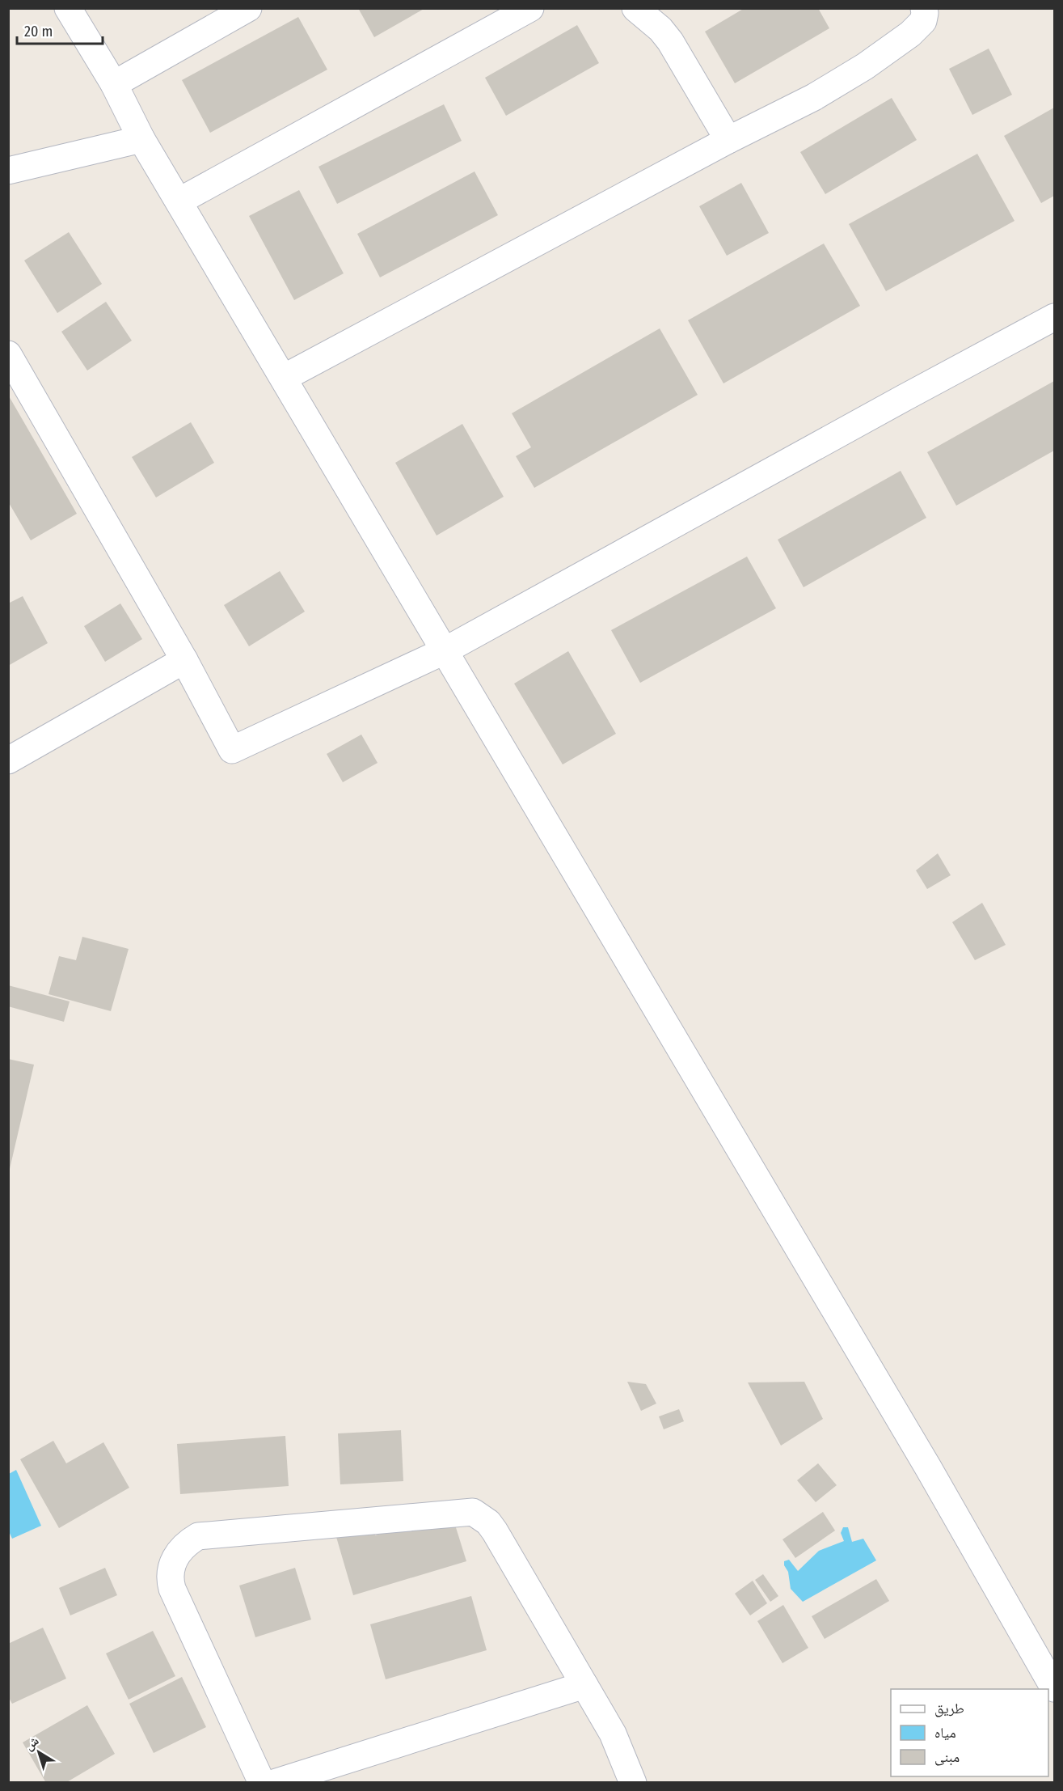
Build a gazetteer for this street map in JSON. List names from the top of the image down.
{
  "legend": ["طريق", "مياه", "مبنى"],
  "scale_bar": "20 m",
  "north": "top left"
}
